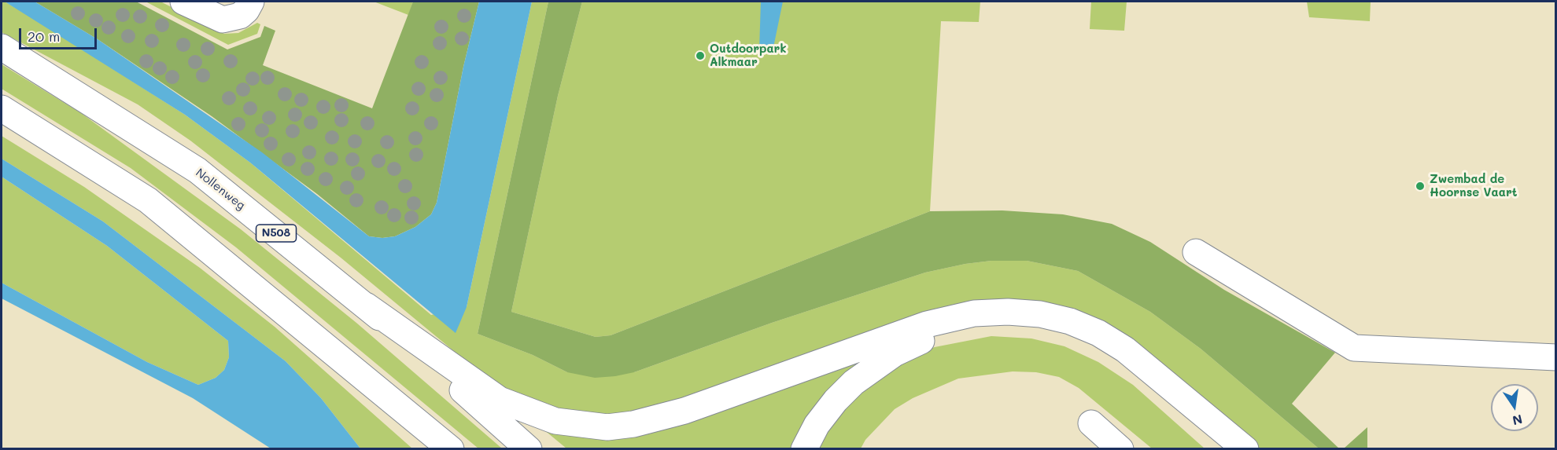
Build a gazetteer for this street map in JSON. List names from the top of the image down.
{
  "streets": {
    "main road": ["Nollenweg", "N508"]
  },
  "places": ["Outdoorpark Alkmaar", "Zwembad de Hoornse Vaart"],
  "scale_bar": "20 m",
  "north": "bottom"
}
